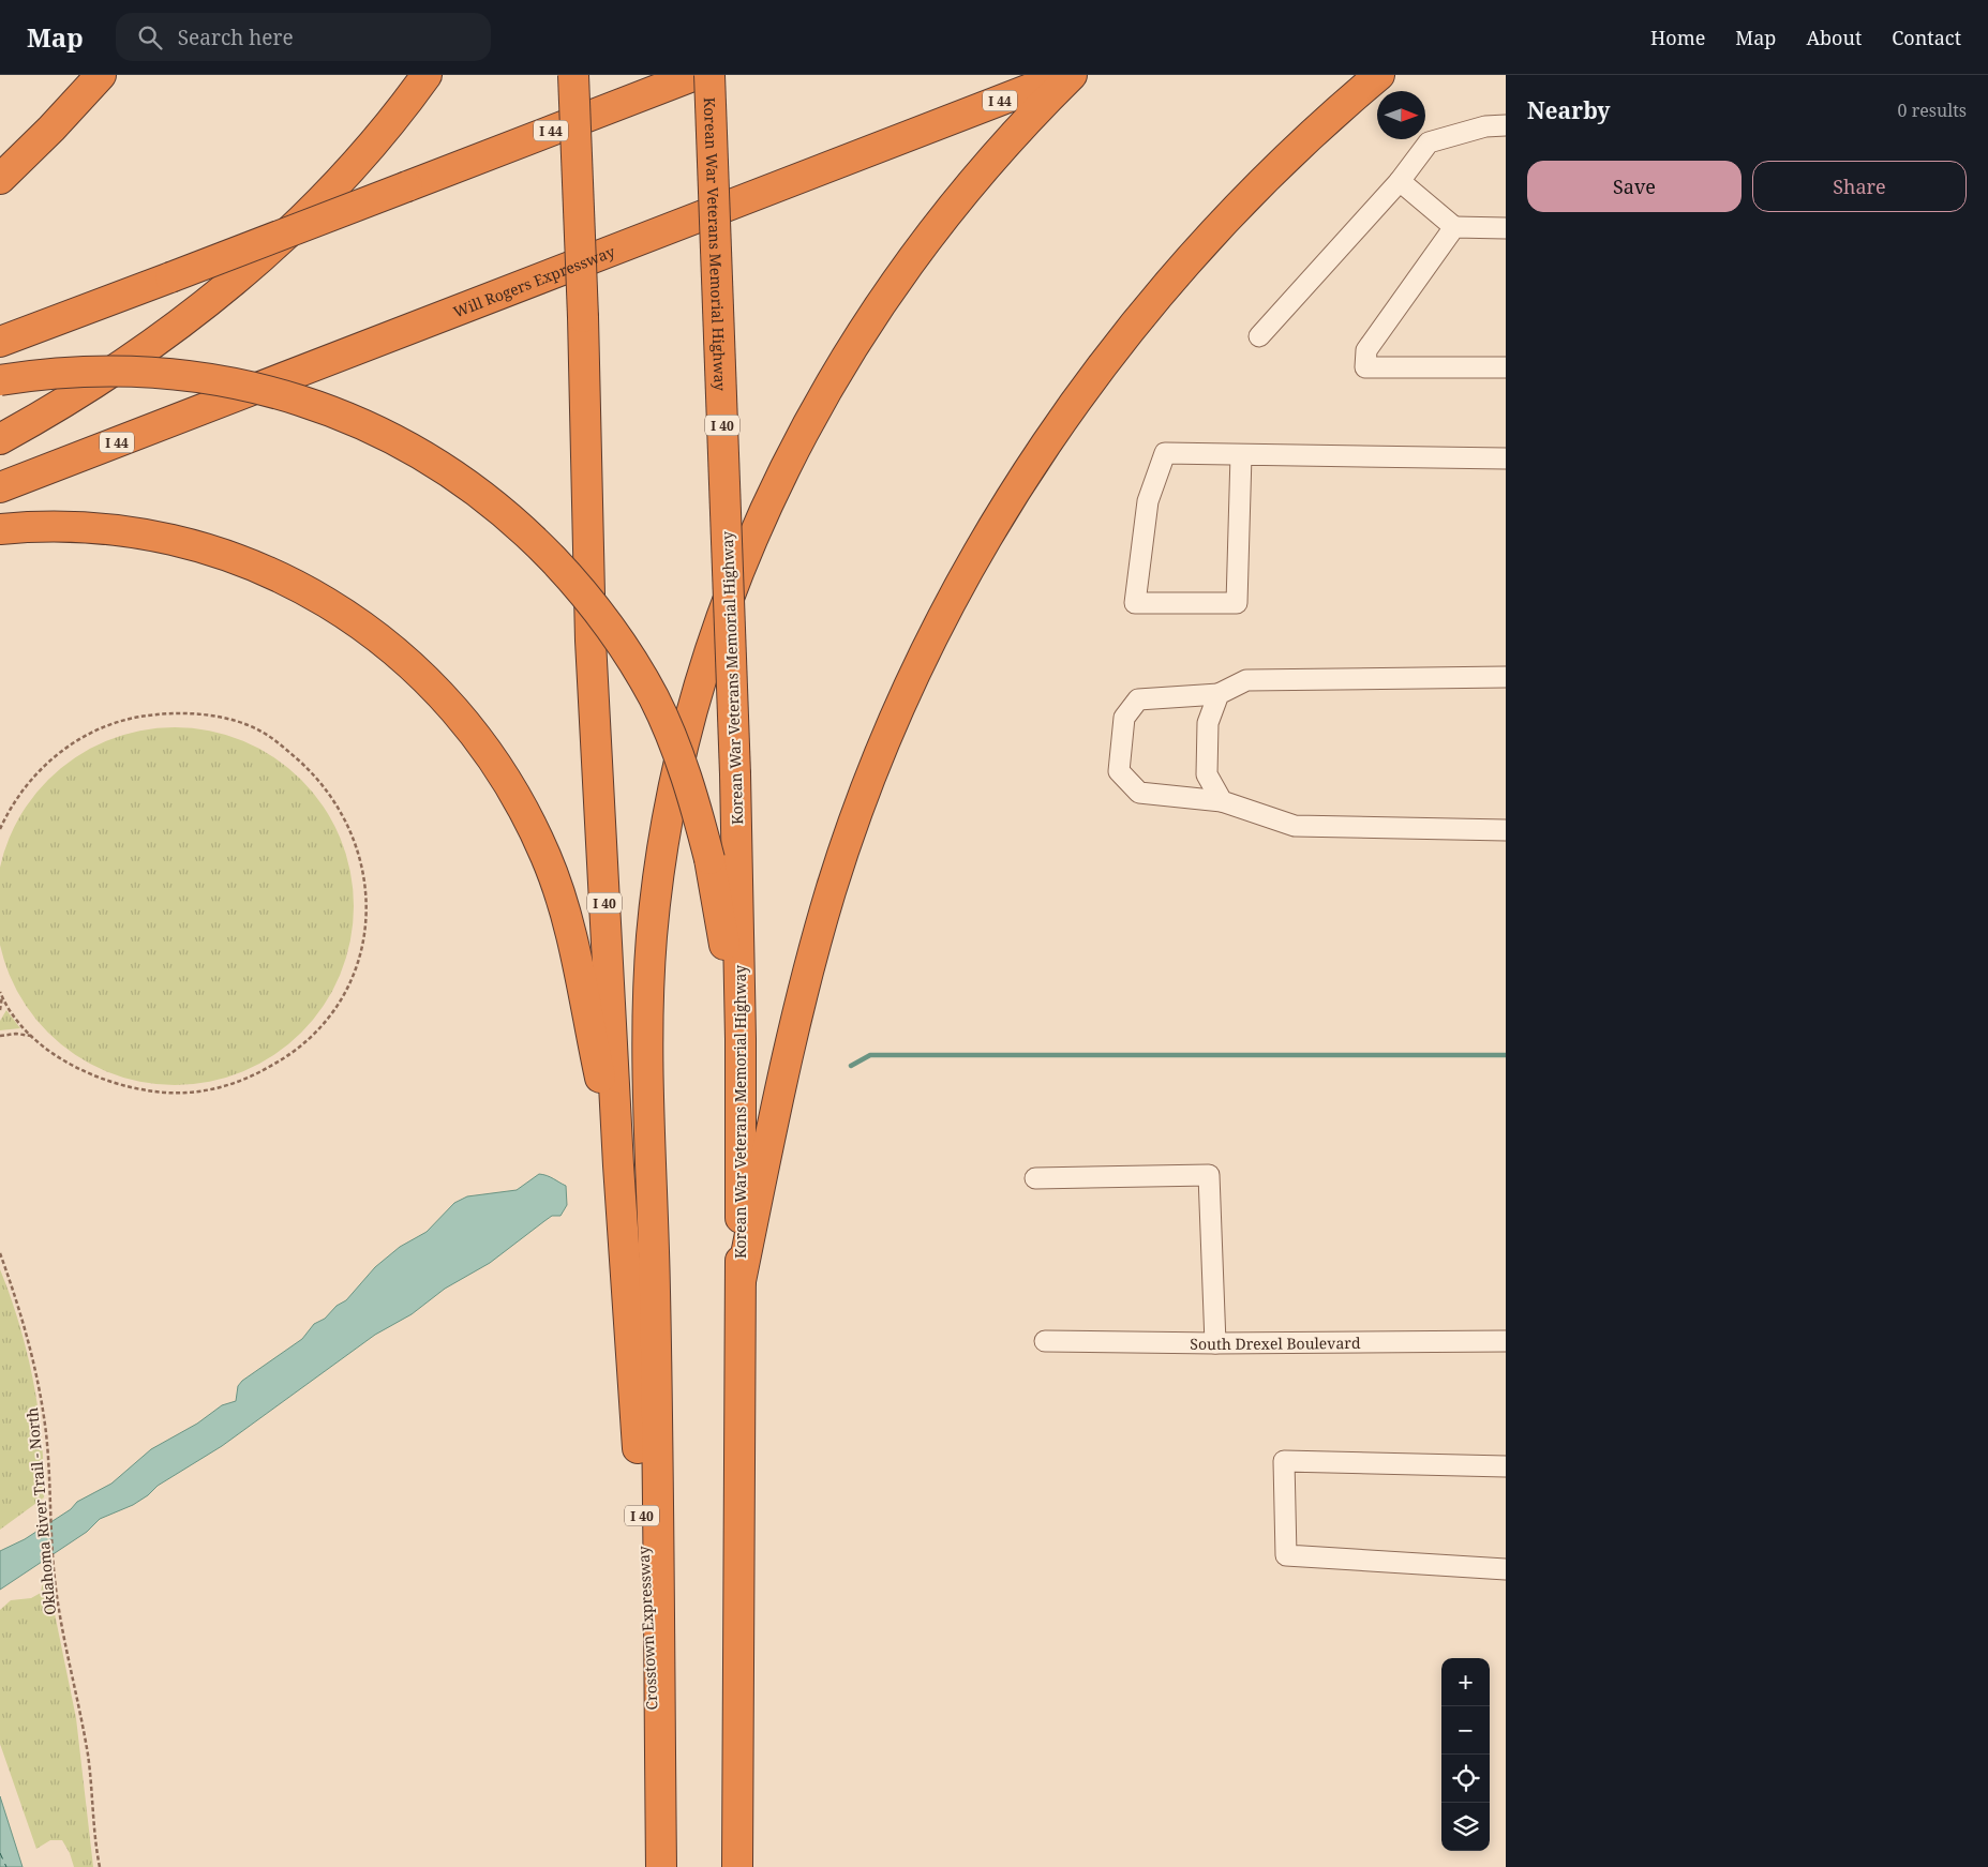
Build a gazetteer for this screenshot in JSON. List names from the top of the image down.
{
  "streets": {
    "highway": [
      "I 44",
      "Korean War Veterans Memorial Highway",
      "Will Rogers Expressway",
      "I 40",
      "Crosstown Expressway"
    ],
    "street": ["South Drexel Boulevard"],
    "path": ["Oklahoma River Trail - North"]
  },
  "crossings": [
    ["Korean War Veterans Memorial Highway", "I 40"],
    ["I 40", "Crosstown Expressway"]
  ],
  "north": "right",
  "page": {
    "header": "Map",
    "search": "Search here",
    "nav": [
      "Home",
      "Map",
      "About",
      "Contact"
    ],
    "heading": ["Nearby", "0 results"],
    "buttons": ["Save", "Share"],
    "map_buttons": ["+", "−"]
  }
}
